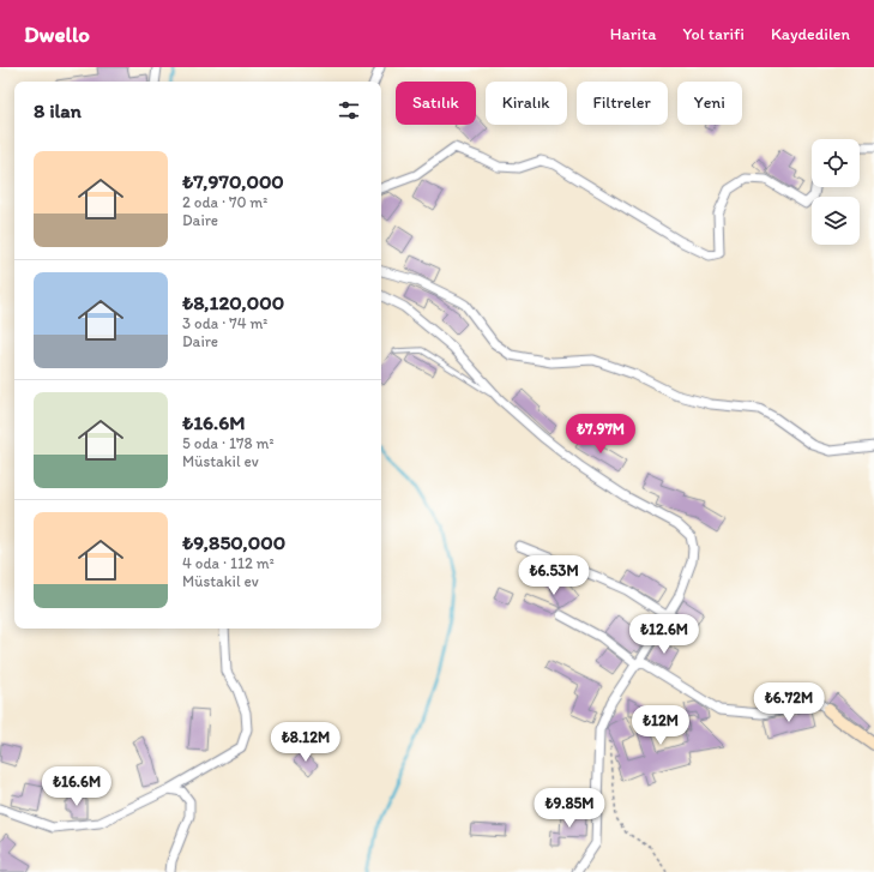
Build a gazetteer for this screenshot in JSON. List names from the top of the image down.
{
  "page": {
    "header": "Dwello",
    "nav": ["Harita", "Yol tarifi", "Kaydedilen"],
    "chip": [
      "Satılık",
      "Kiralık",
      "Filtreler",
      "Yeni"
    ],
    "heading": "8 ilan",
    "list": [
      {
        "name": "₺7,970,000",
        "note": "2 oda · 70 m² · Daire"
      },
      {
        "name": "₺8,120,000",
        "note": "3 oda · 74 m² · Daire"
      },
      {
        "name": "₺16.6M",
        "note": "5 oda · 178 m² · Müstakil ev"
      },
      {
        "name": "₺9,850,000",
        "note": "4 oda · 112 m² · Müstakil ev"
      }
    ],
    "price": [
      "₺7.97M",
      "₺6.53M",
      "₺12.6M",
      "₺6.72M",
      "₺12M",
      "₺8.12M",
      "₺16.6M",
      "₺9.85M"
    ]
  }
}
